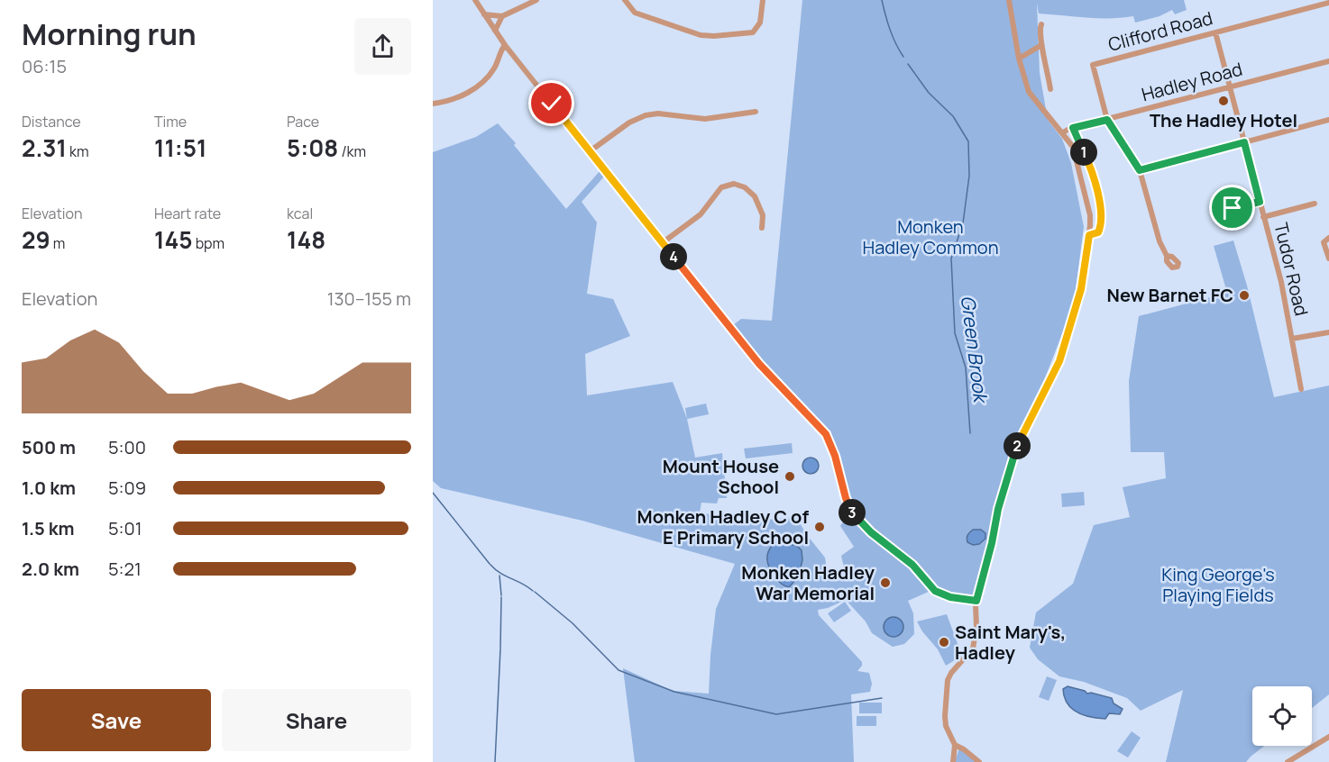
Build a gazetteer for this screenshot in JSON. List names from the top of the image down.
{
  "streets": {
    "street": ["Clifford Road", "Hadley Road", "Tudor Road"]
  },
  "crossings": [
    ["Clifford Road", "Hadley Road"],
    ["Clifford Road", "Tudor Road"],
    ["Hadley Road", "Tudor Road"]
  ],
  "water": ["Green Brook"],
  "parks": ["Monken Hadley Common", "King George's Playing Fields"],
  "places": [
    "The Hadley Hotel",
    "New Barnet FC",
    "Mount House School",
    "Monken Hadley C of E Primary School",
    "Monken Hadley War Memorial",
    "Saint Mary's, Hadley"
  ],
  "page": {
    "heading": ["Morning run", "06:15"],
    "stats": [
      ["Distance", "2.31 km"],
      ["Time", "11:51"],
      ["Pace", "5:08 /km"],
      ["Elevation", "29 m"],
      ["Heart rate", "145 bpm"],
      ["kcal", "148"]
    ],
    "pins": [
      "1",
      "4",
      "2",
      "3"
    ],
    "chart": ["Elevation", "130–155 m"],
    "list": [
      {
        "name": "500 m",
        "note": "5:00"
      },
      {
        "name": "1.0 km",
        "note": "5:09"
      },
      {
        "name": "1.5 km",
        "note": "5:01"
      },
      {
        "name": "2.0 km",
        "note": "5:21"
      }
    ],
    "buttons": ["Save", "Share"]
  }
}
